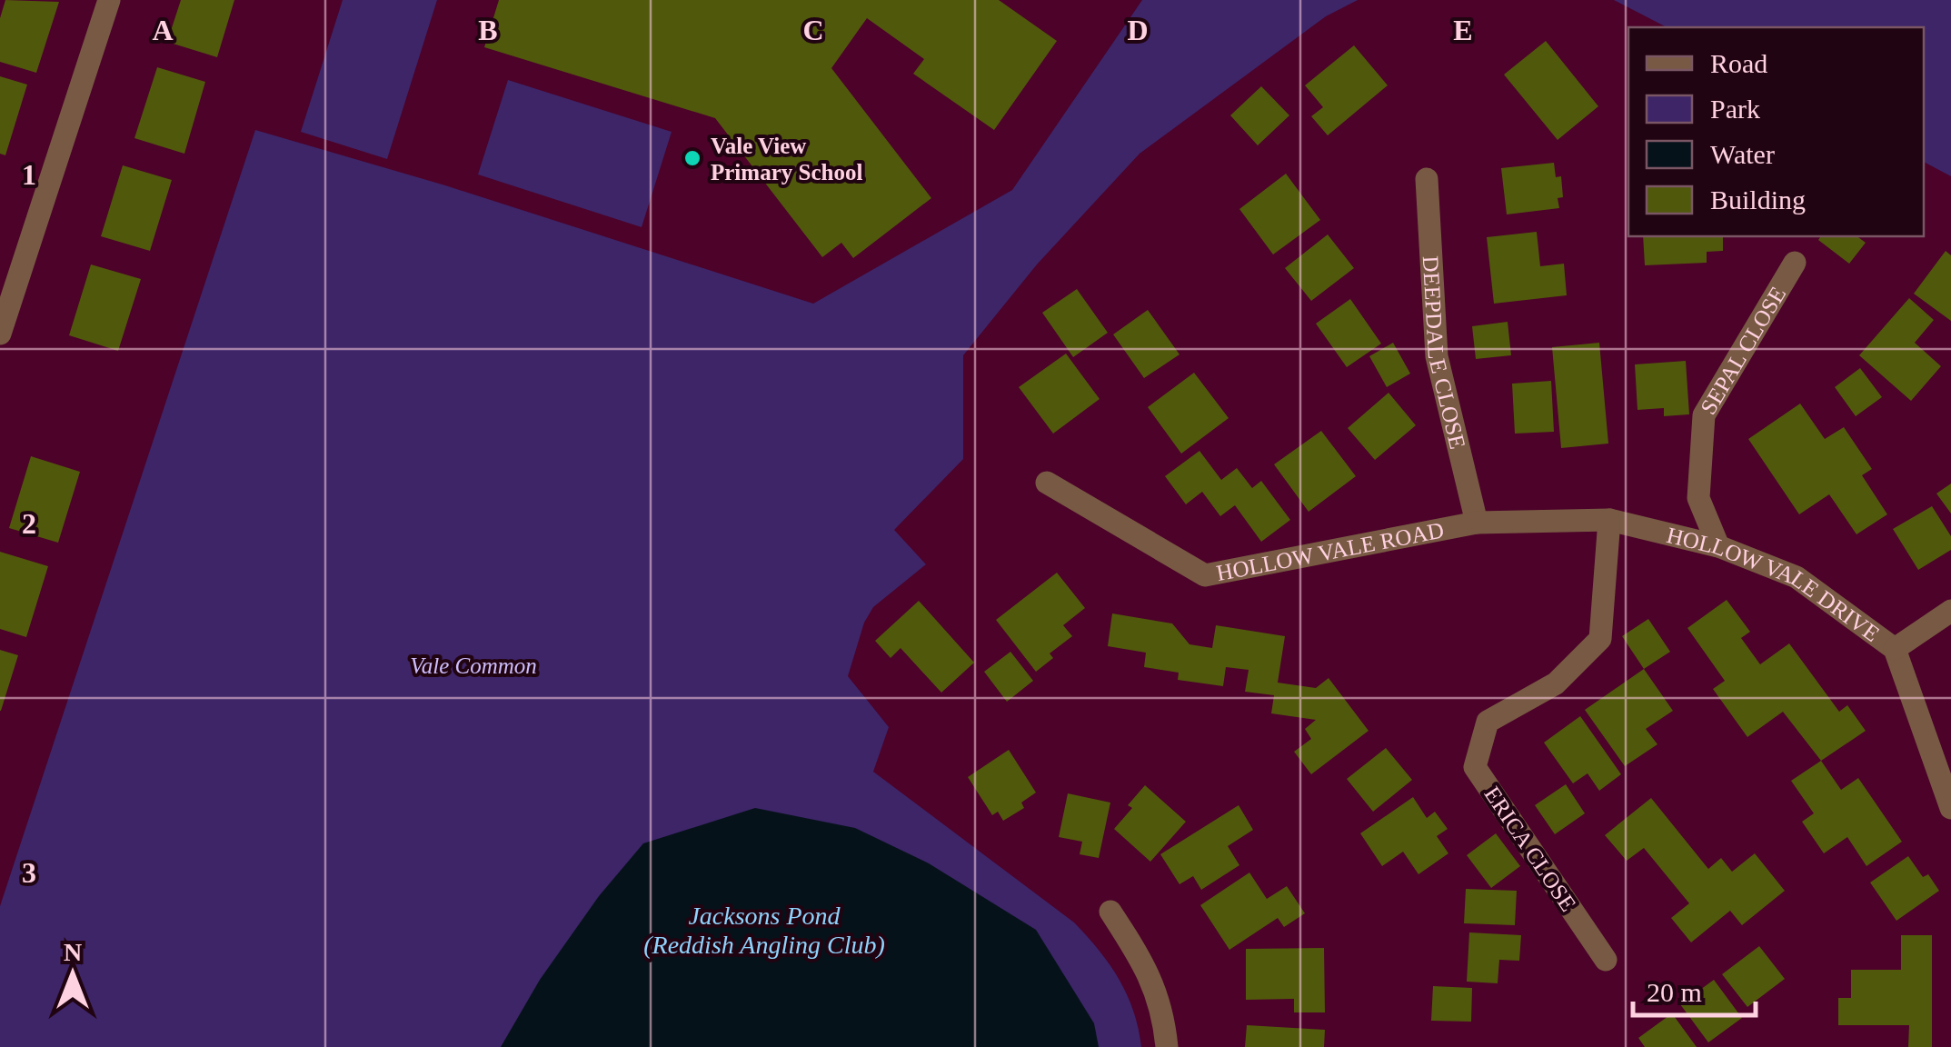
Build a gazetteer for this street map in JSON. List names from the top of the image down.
{
  "streets": {
    "street": [
      "SEPAL CLOSE",
      "DEEPDALE CLOSE",
      "HOLLOW VALE ROAD",
      "HOLLOW VALE DRIVE",
      "ERICA CLOSE"
    ]
  },
  "crossings": [
    ["SEPAL CLOSE", "HOLLOW VALE DRIVE"],
    ["DEEPDALE CLOSE", "HOLLOW VALE ROAD"],
    ["DEEPDALE CLOSE", "HOLLOW VALE DRIVE"],
    ["HOLLOW VALE ROAD", "HOLLOW VALE DRIVE"],
    ["HOLLOW VALE DRIVE", "ERICA CLOSE"]
  ],
  "water": ["Jacksons Pond (Reddish Angling Club)"],
  "parks": ["Vale Common"],
  "places": ["Vale View Primary School"],
  "legend": [
    "Road",
    "Park",
    "Water",
    "Building"
  ],
  "scale_bar": "20 m",
  "north": "top",
  "grid": {
    "columns": [
      "A",
      "B",
      "C",
      "D",
      "E"
    ],
    "rows": ["1", "2", "3"]
  }
}
